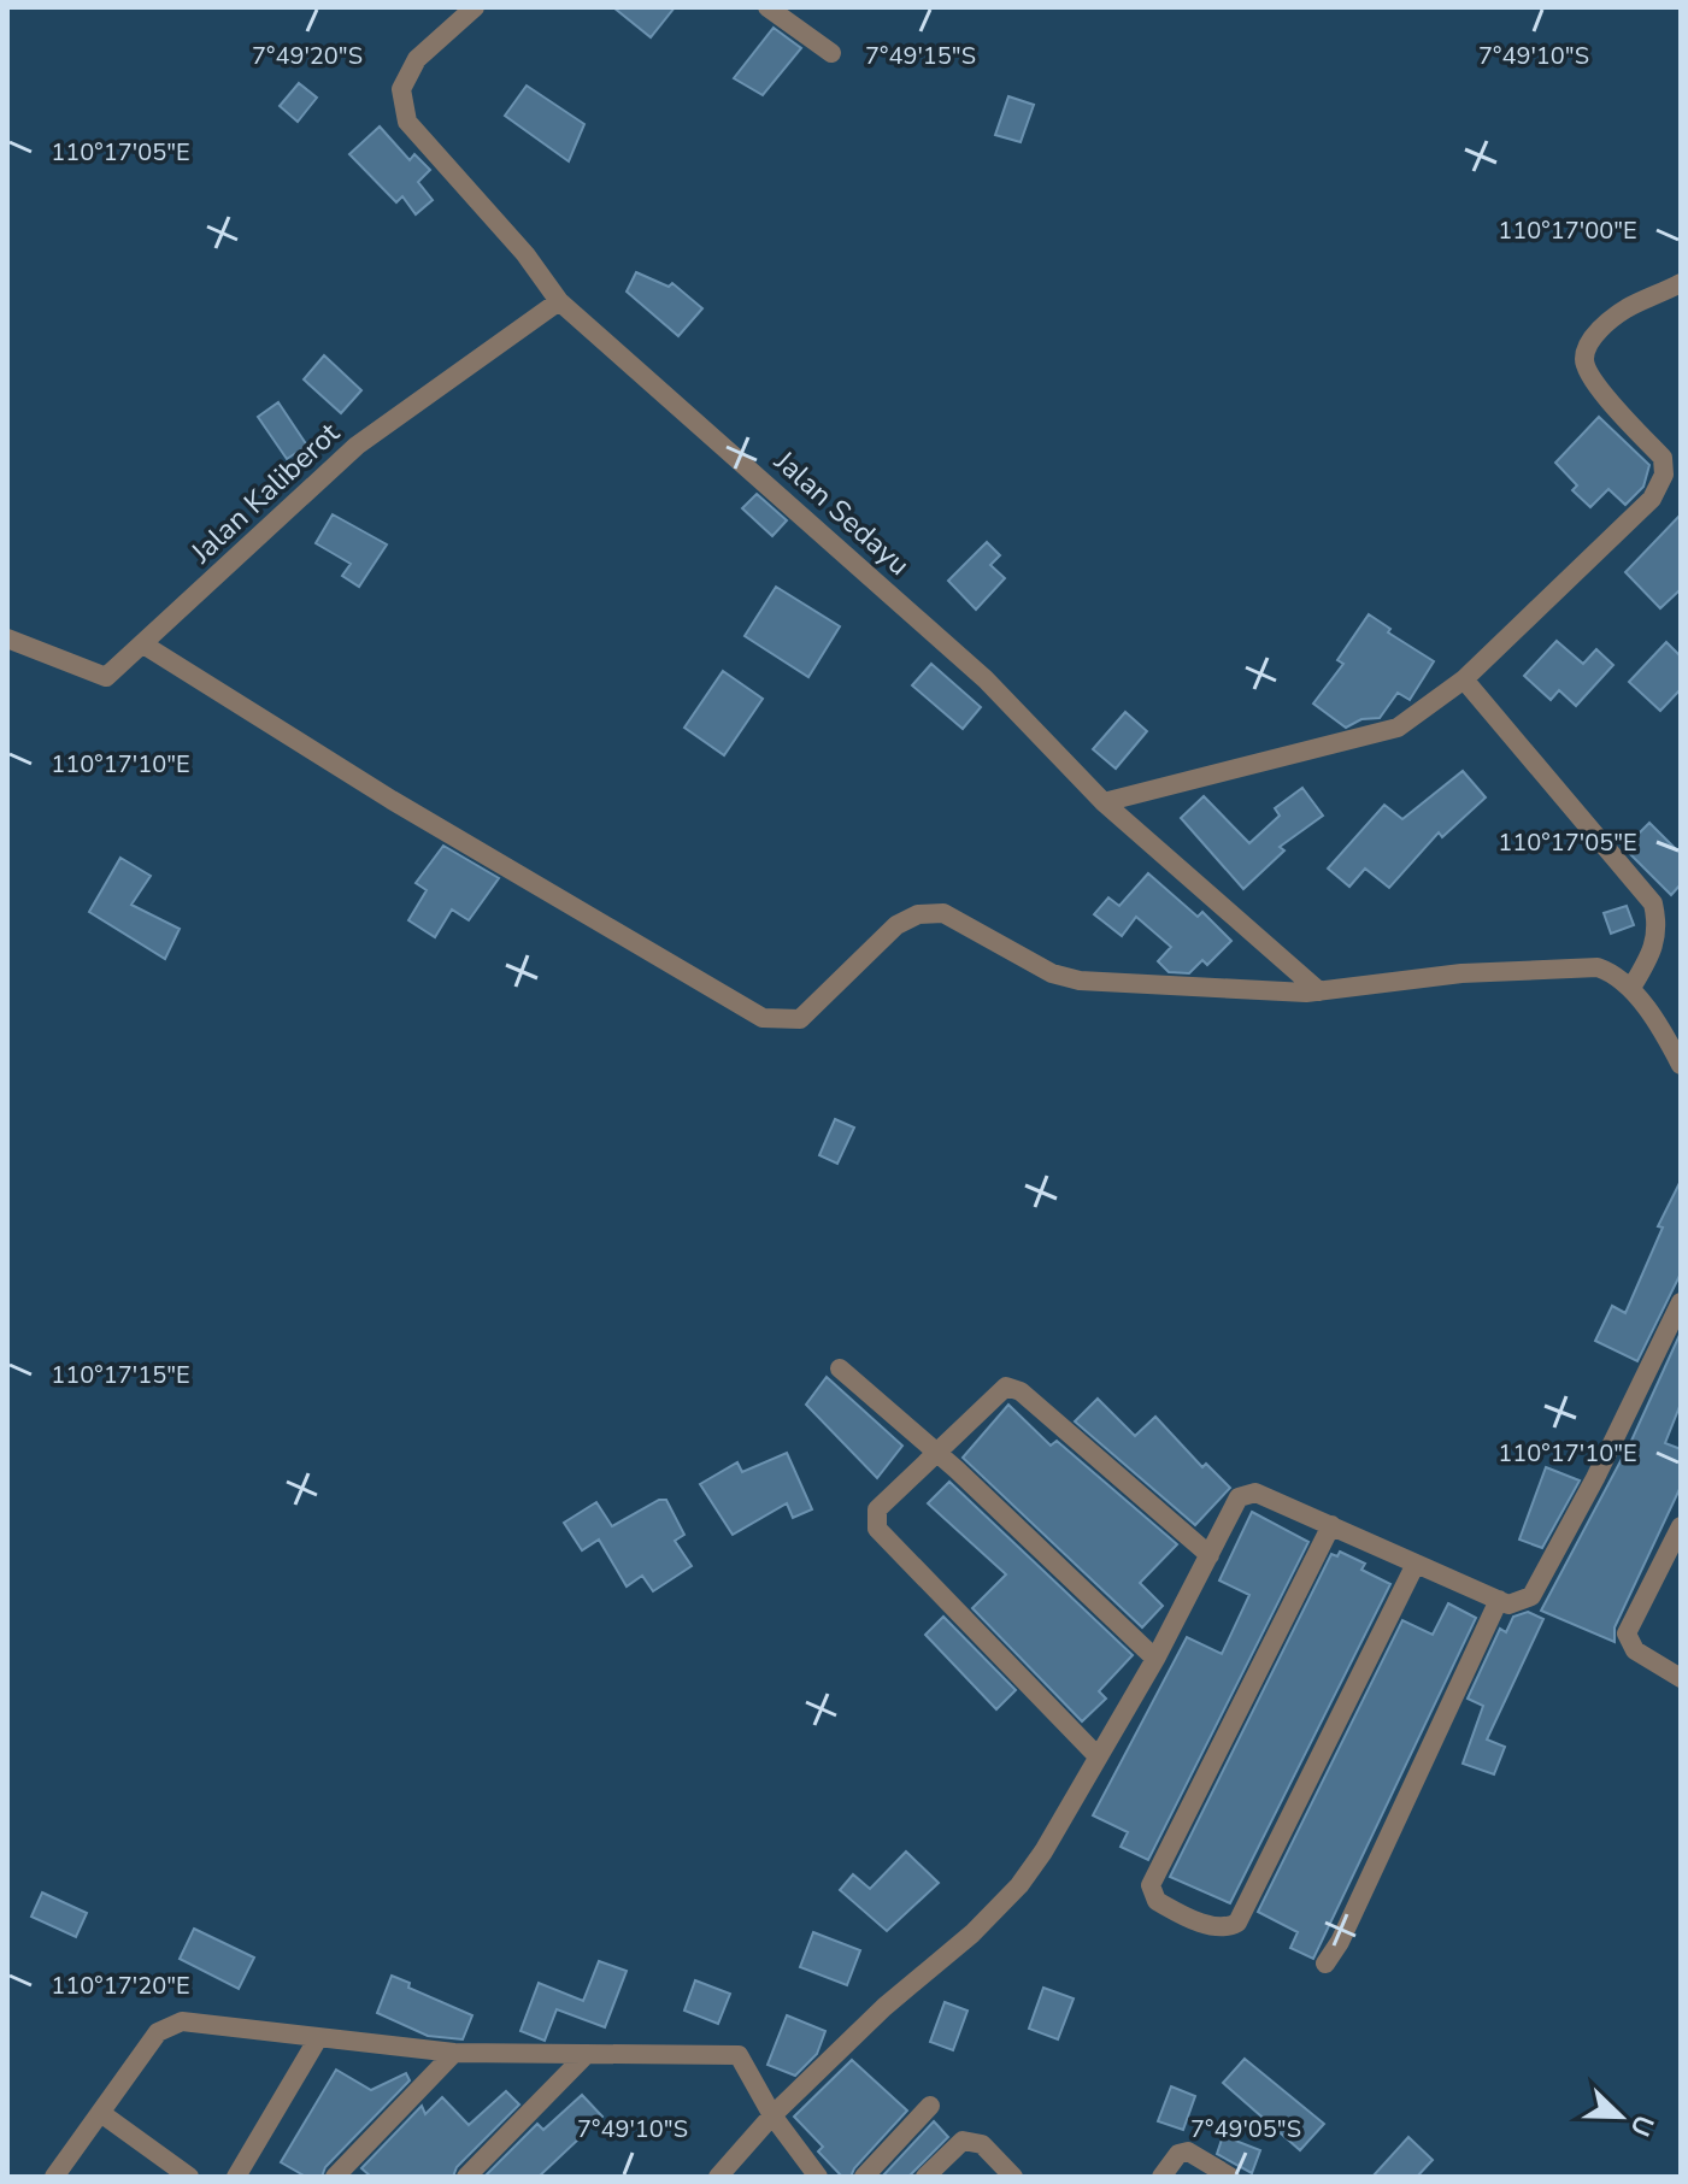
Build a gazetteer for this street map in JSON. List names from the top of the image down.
{
  "streets": {
    "street": ["Jalan Kaliberot", "Jalan Sedayu"]
  },
  "crossings": [
    ["Jalan Kaliberot", "Jalan Sedayu"]
  ],
  "north": "bottom right",
  "coordinates": [
    "7°49'20\"S",
    "7°49'15\"S",
    "7°49'10\"S",
    "110°17'05\"E",
    "110°17'00\"E",
    "110°17'10\"E",
    "110°17'15\"E",
    "110°17'20\"E",
    "7°49'05\"S"
  ]
}
